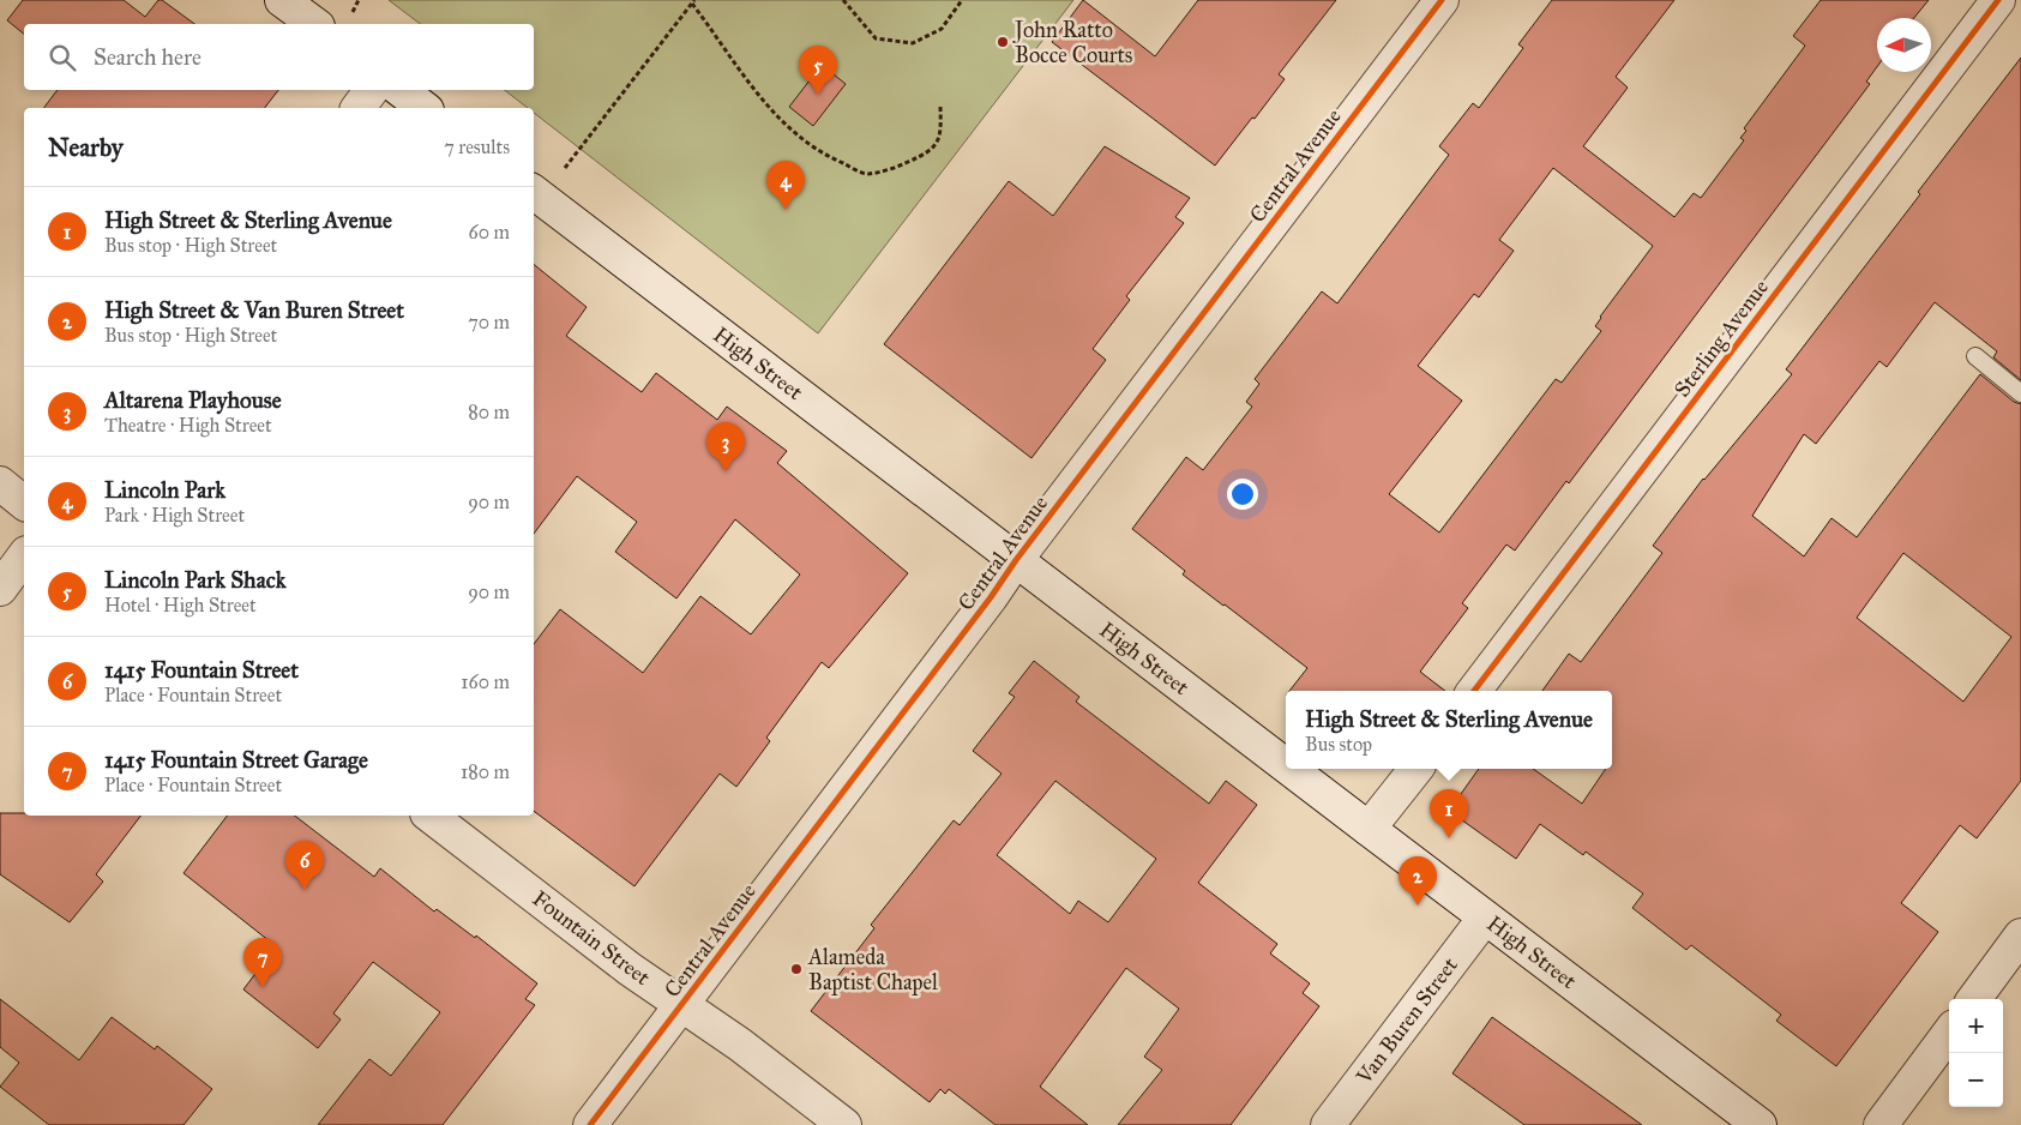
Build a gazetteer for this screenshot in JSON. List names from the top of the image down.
{
  "streets": {
    "street": [
      "Central Avenue",
      "Sterling Avenue",
      "High Street",
      "Fountain Street",
      "Van Buren Street"
    ]
  },
  "crossings": [
    ["Central Avenue", "High Street"],
    ["Central Avenue", "Fountain Street"],
    ["High Street", "Van Buren Street"]
  ],
  "places": ["John Ratto Bocce Courts", "Alameda Baptist Chapel"],
  "north": "left",
  "page": {
    "search": "Search here",
    "pins": [
      "5",
      "4",
      "3",
      "1",
      "6",
      "2",
      "7"
    ],
    "heading": ["Nearby", "7 results"],
    "list": [
      {
        "mark": "1",
        "name": "High Street & Sterling Avenue",
        "note": "Bus stop · High Street",
        "value": "60 m"
      },
      {
        "mark": "2",
        "name": "High Street & Van Buren Street",
        "note": "Bus stop · High Street",
        "value": "70 m"
      },
      {
        "mark": "3",
        "name": "Altarena Playhouse",
        "note": "Theatre · High Street",
        "value": "80 m"
      },
      {
        "mark": "4",
        "name": "Lincoln Park",
        "note": "Park · High Street",
        "value": "90 m"
      },
      {
        "mark": "5",
        "name": "Lincoln Park Shack",
        "note": "Hotel · High Street",
        "value": "90 m"
      },
      {
        "mark": "6",
        "name": "1415 Fountain Street",
        "note": "Place · Fountain Street",
        "value": "160 m"
      },
      {
        "mark": "7",
        "name": "1415 Fountain Street Garage",
        "note": "Place · Fountain Street",
        "value": "180 m"
      }
    ],
    "popup": ["High Street & Sterling Avenue", "Bus stop"],
    "map_buttons": ["+", "−"]
  }
}
